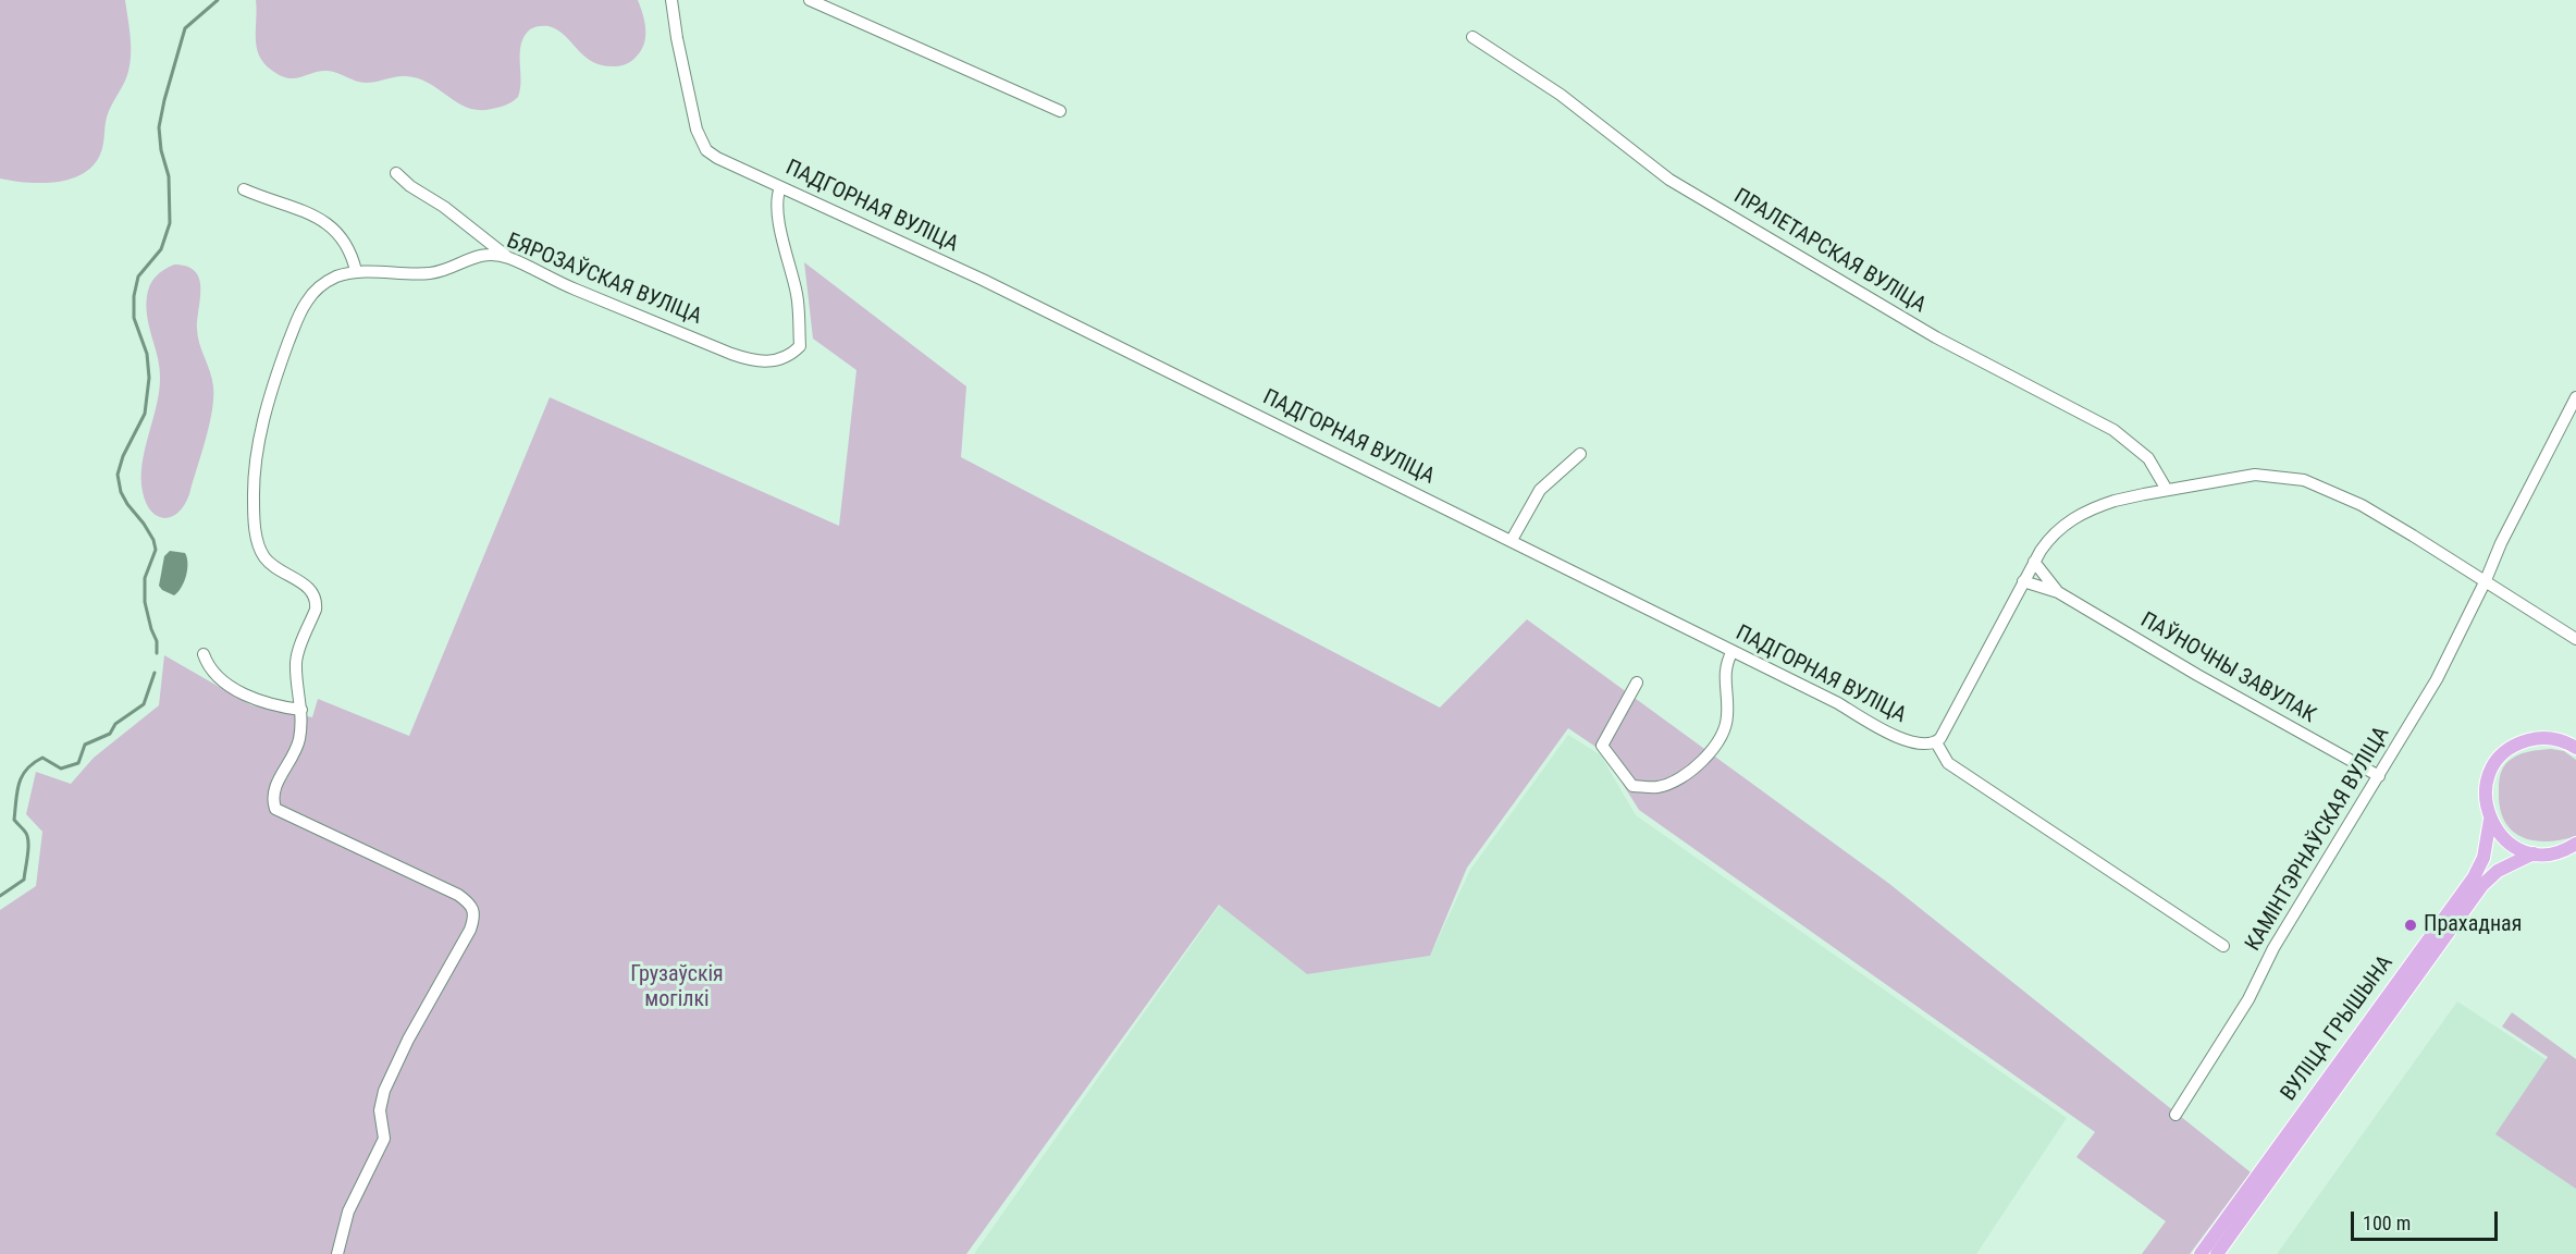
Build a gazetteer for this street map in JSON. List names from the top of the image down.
{
  "streets": {
    "main road": ["ВУЛІЦА ГРЫШЫНА"],
    "street": [
      "ПАДГОРНАЯ ВУЛІЦА",
      "ПРАЛЕТАРСКАЯ ВУЛІЦА",
      "БЯРОЗАЎСКАЯ ВУЛІЦА",
      "ПАЎНОЧНЫ ЗАВУЛАК",
      "КАМІНТЭРНАЎСКАЯ ВУЛІЦА"
    ]
  },
  "crossings": [
    ["ПАДГОРНАЯ ВУЛІЦА", "БЯРОЗАЎСКАЯ ВУЛІЦА"],
    ["ПАЎНОЧНЫ ЗАВУЛАК", "КАМІНТЭРНАЎСКАЯ ВУЛІЦА"]
  ],
  "parks": ["Грузаўскія могілкі"],
  "places": ["Прахадная"],
  "scale_bar": "100 m"
}
